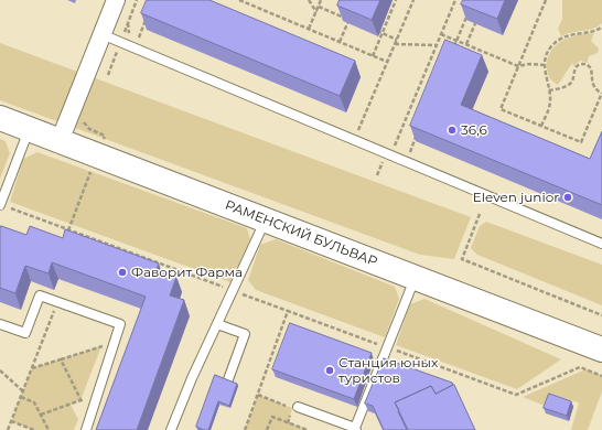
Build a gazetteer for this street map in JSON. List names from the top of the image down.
{
  "streets": {
    "street": ["РАМЕНСКИЙ БУЛЬВАР"]
  },
  "places": [
    "36,6",
    "Eleven junior",
    "Фаворит Фарма",
    "Станция юных туристов"
  ]
}
